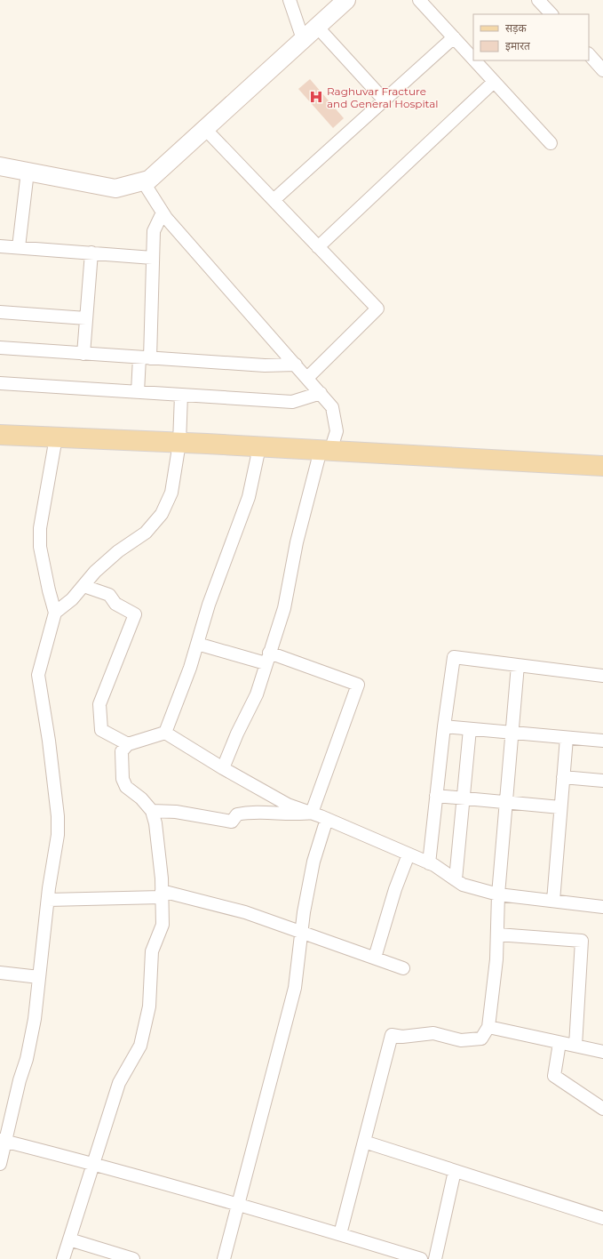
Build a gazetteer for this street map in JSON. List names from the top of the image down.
{
  "places": {
    "hospital": ["Raghuvar Fracture and General Hospital"]
  },
  "legend": ["सड़क", "इमारत"]
}
